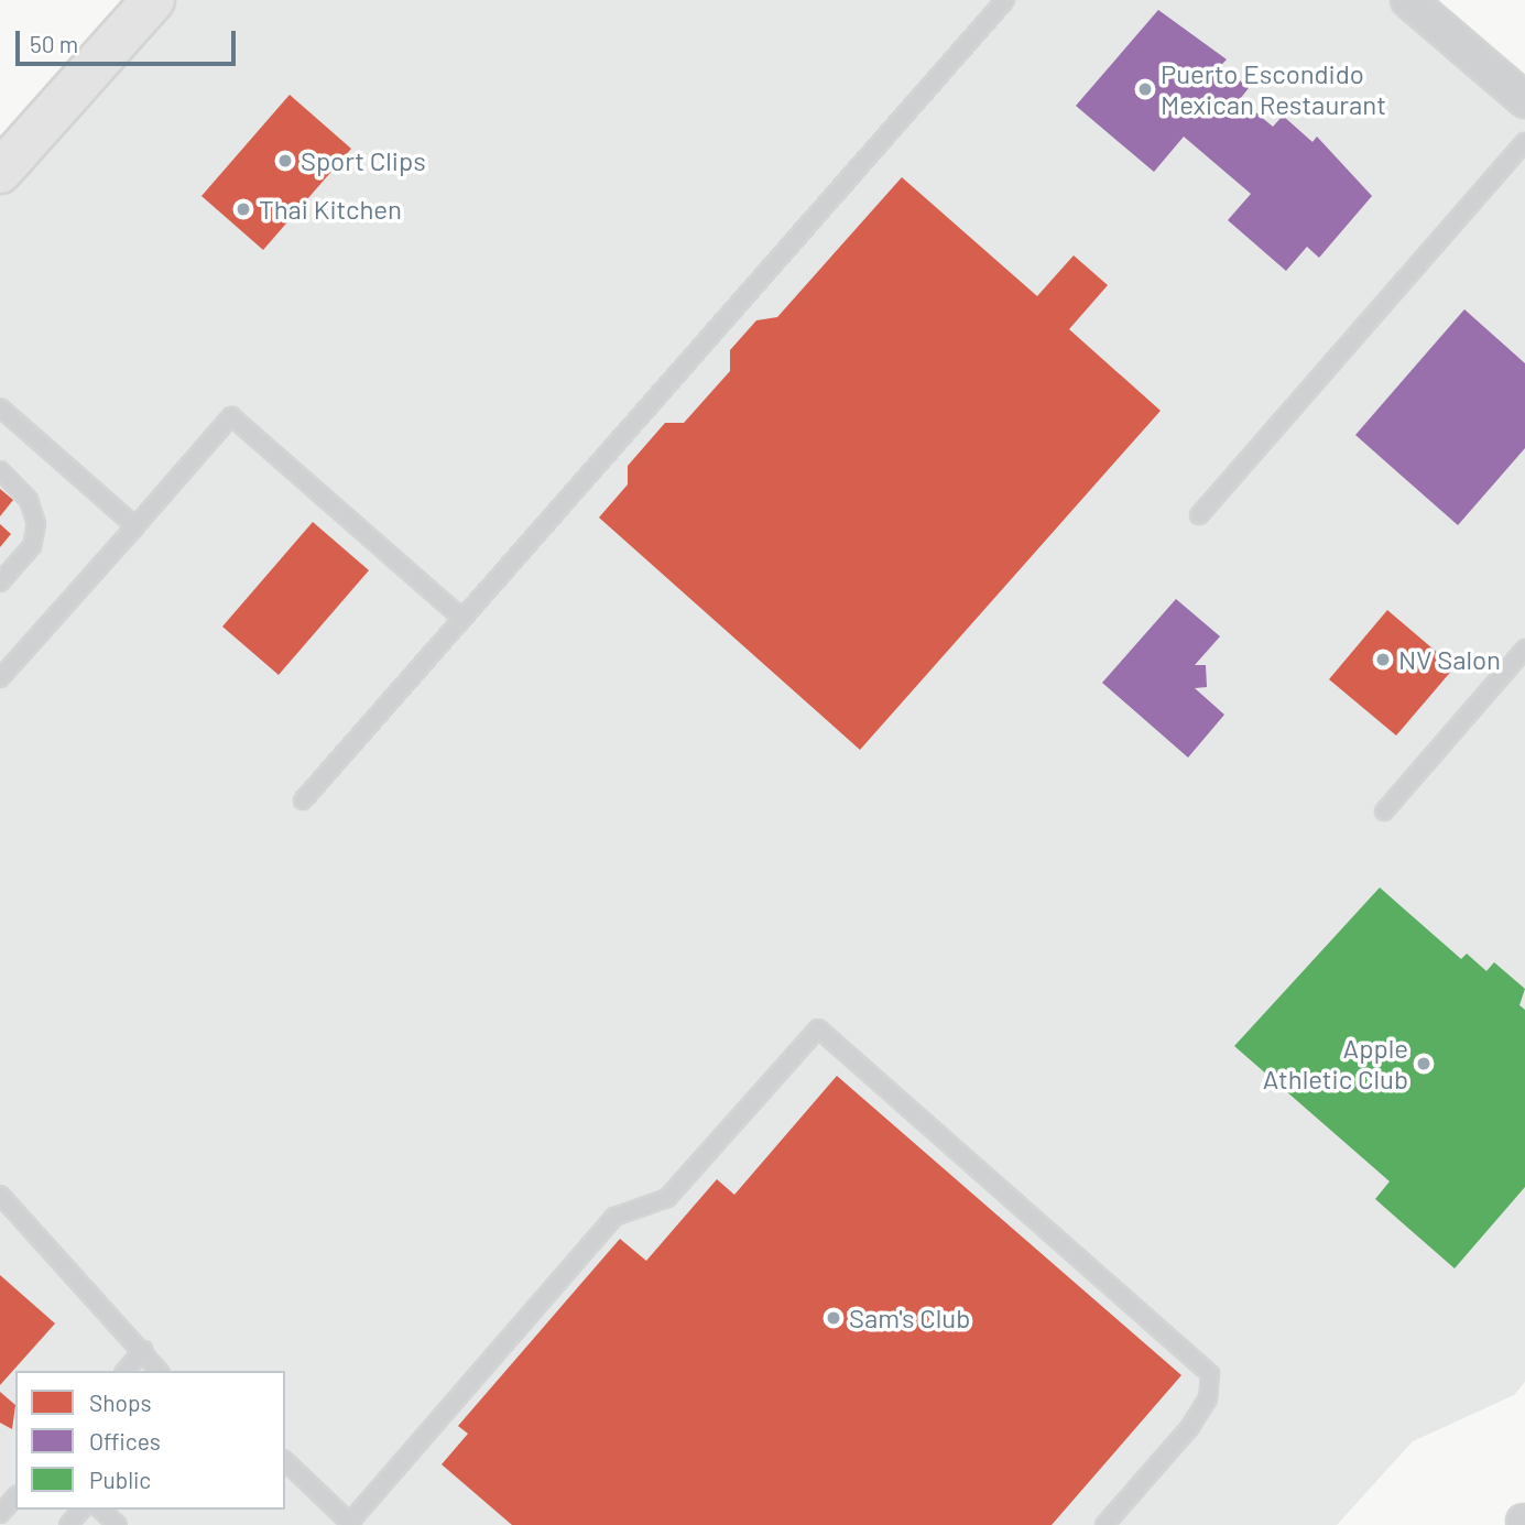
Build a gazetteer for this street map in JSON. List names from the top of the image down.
{
  "places": [
    "Puerto Escondido Mexican Restaurant",
    "Sport Clips",
    "Thai Kitchen",
    "NV Salon",
    "Apple Athletic Club",
    "Sam's Club"
  ],
  "legend": ["Shops", "Offices", "Public"],
  "scale_bar": "50 m"
}
